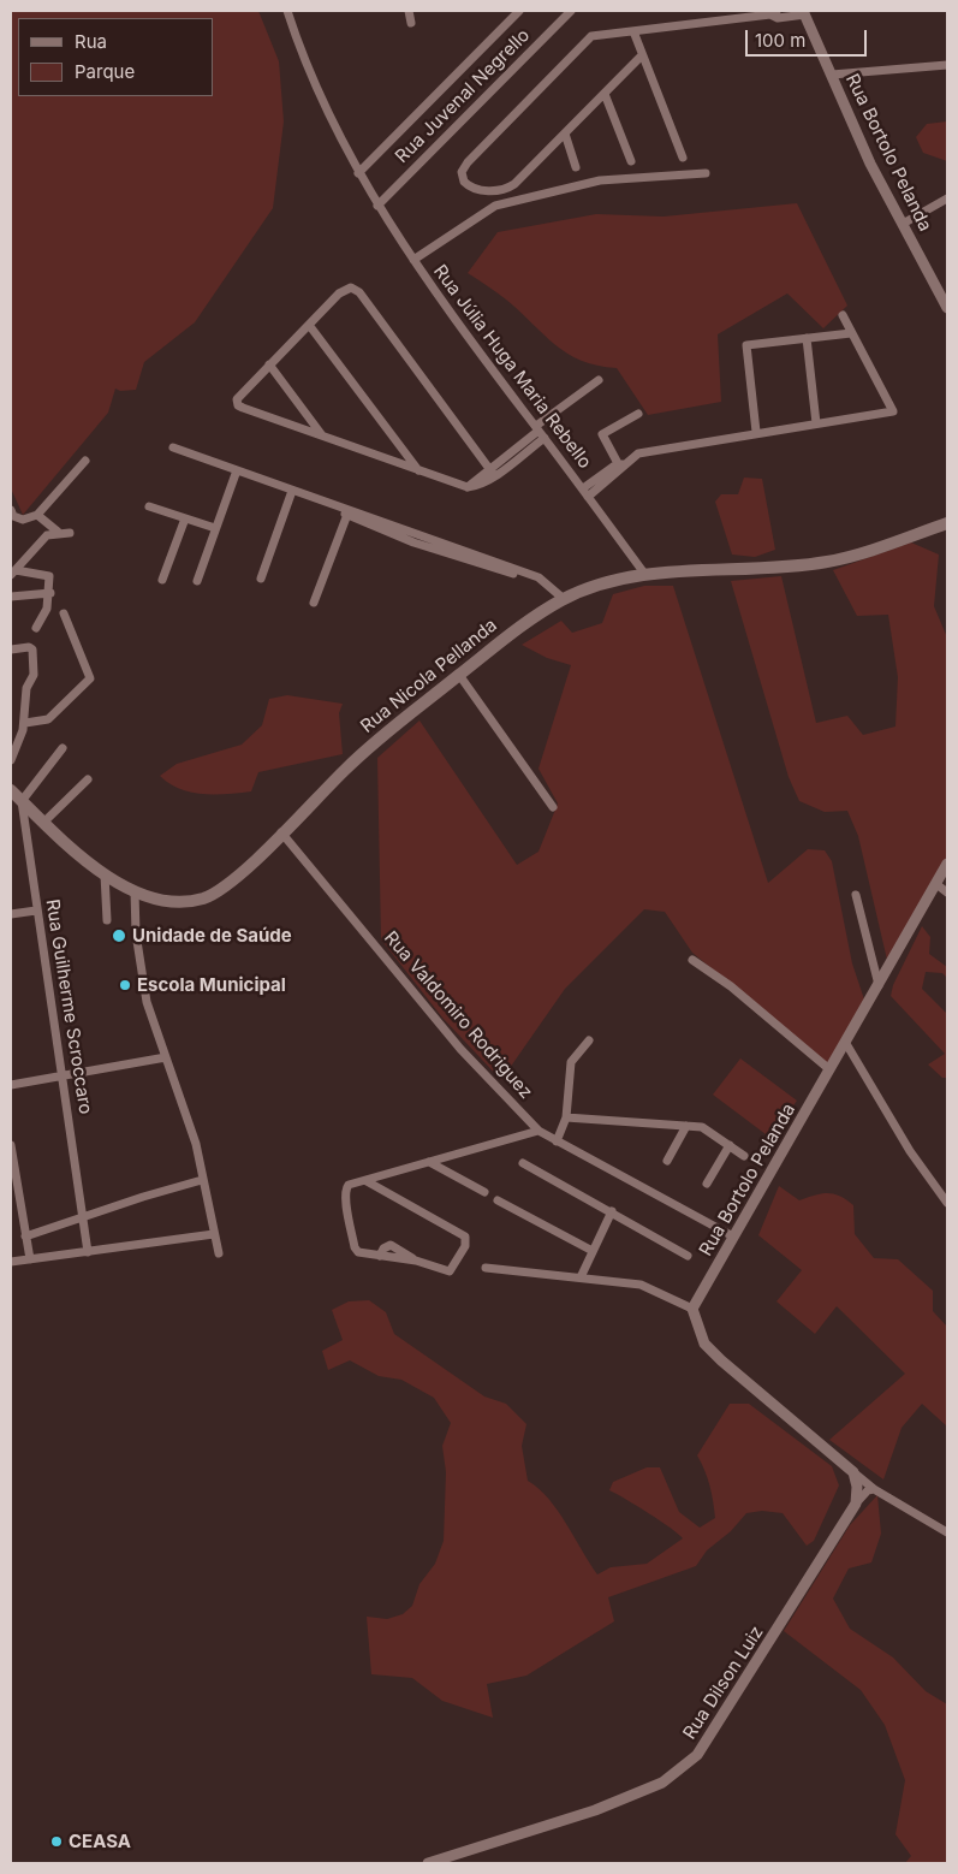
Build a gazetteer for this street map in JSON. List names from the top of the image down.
{
  "streets": {
    "main road": ["Rua Nicola Pellanda"],
    "street": [
      "Rua Juvenal Negrello",
      "Rua Bortolo Pelanda",
      "Rua Júlia Huga Maria Rebello",
      "Rua Guilherme Scroccaro",
      "Rua Valdomiro Rodriguez",
      "Rua Dilson Luiz"
    ]
  },
  "crossings": [
    ["Rua Juvenal Negrello", "Rua Júlia Huga Maria Rebello"],
    ["Rua Bortolo Pelanda", "Rua Valdomiro Rodriguez"],
    ["Rua Júlia Huga Maria Rebello", "Rua Nicola Pellanda"],
    ["Rua Nicola Pellanda", "Rua Guilherme Scroccaro"],
    ["Rua Nicola Pellanda", "Rua Valdomiro Rodriguez"]
  ],
  "places": ["Unidade de Saúde", "Escola Municipal", "CEASA"],
  "legend": ["Rua", "Parque"],
  "scale_bar": "100 m"
}
